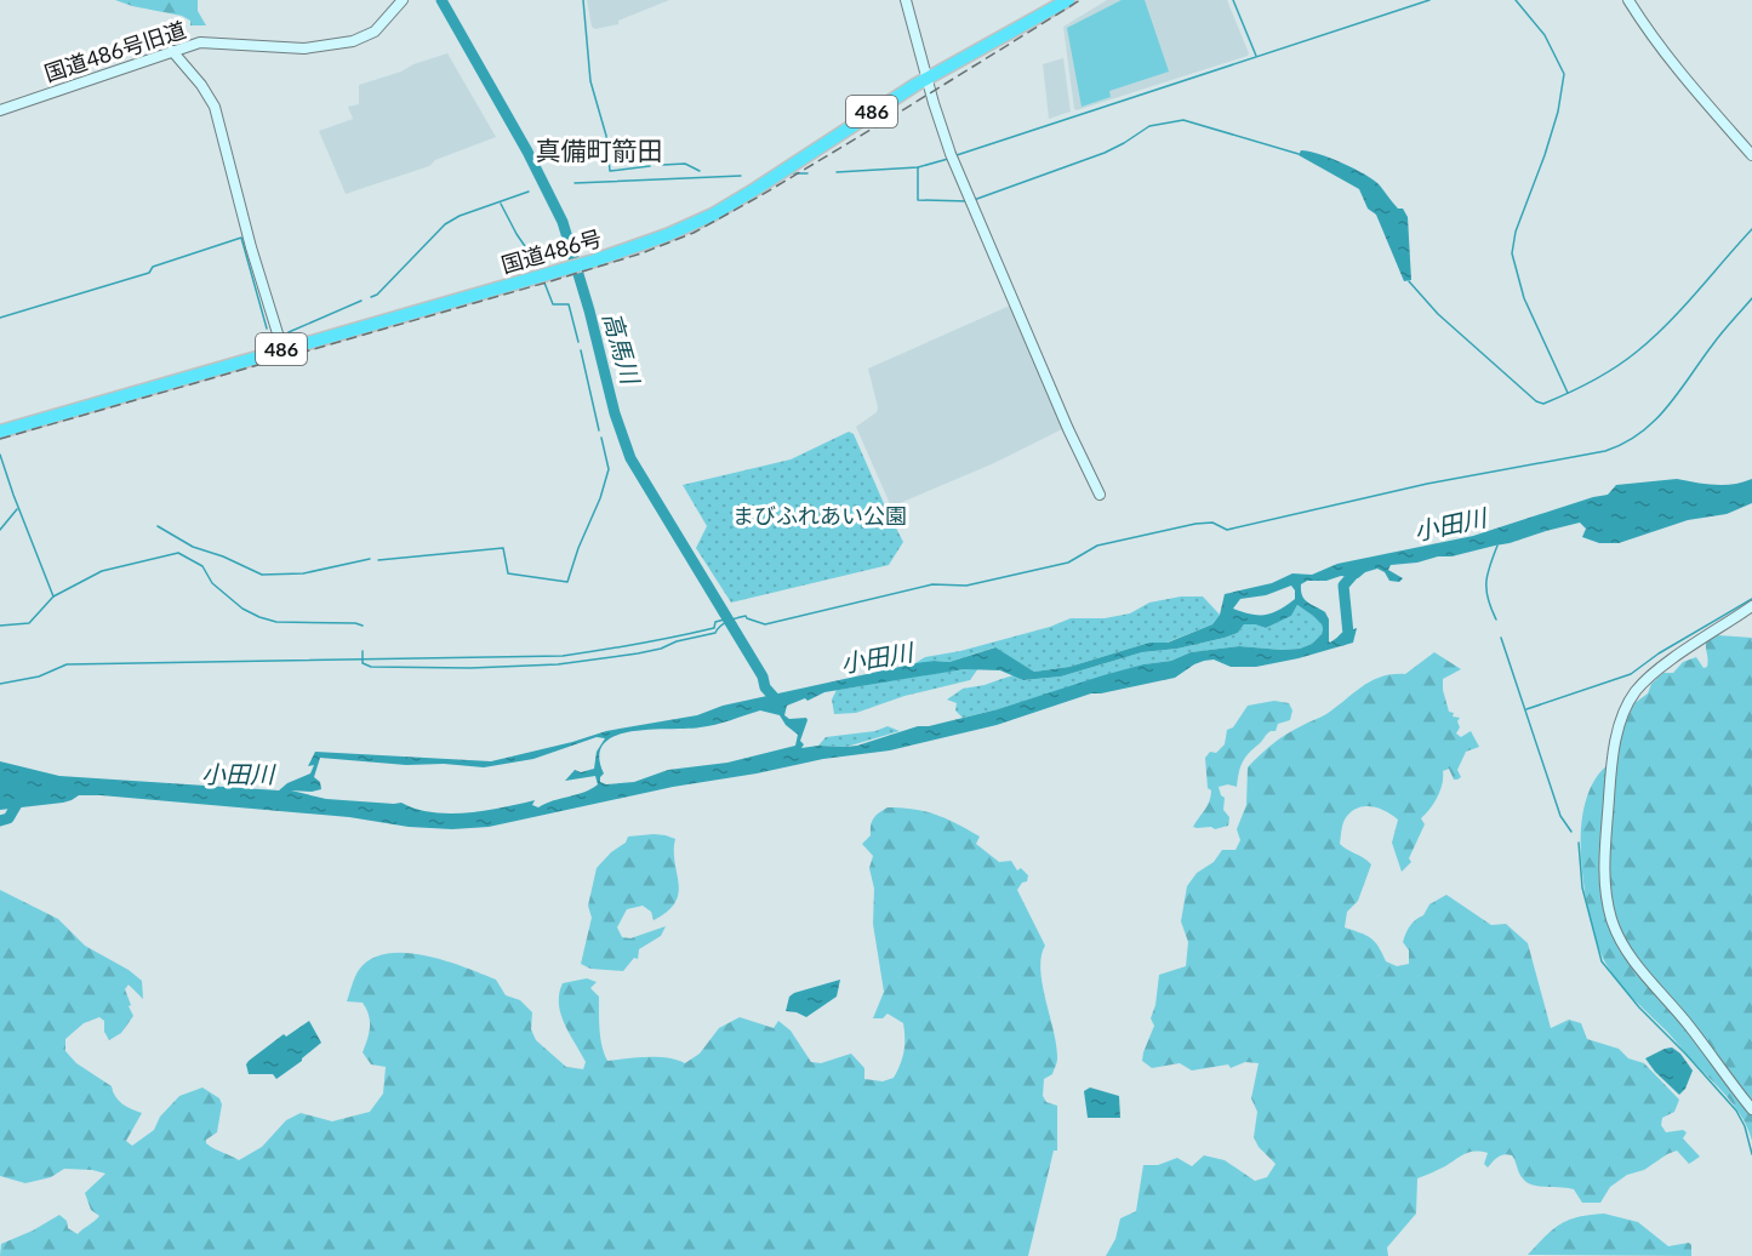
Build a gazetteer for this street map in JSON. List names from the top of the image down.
{
  "streets": {
    "highway": ["486", "国道486号"],
    "street": ["国道486号旧道"]
  },
  "districts": ["真備町箭田"],
  "water": ["高馬川", "小田川"],
  "parks": ["まびふれあい公園"]
}
